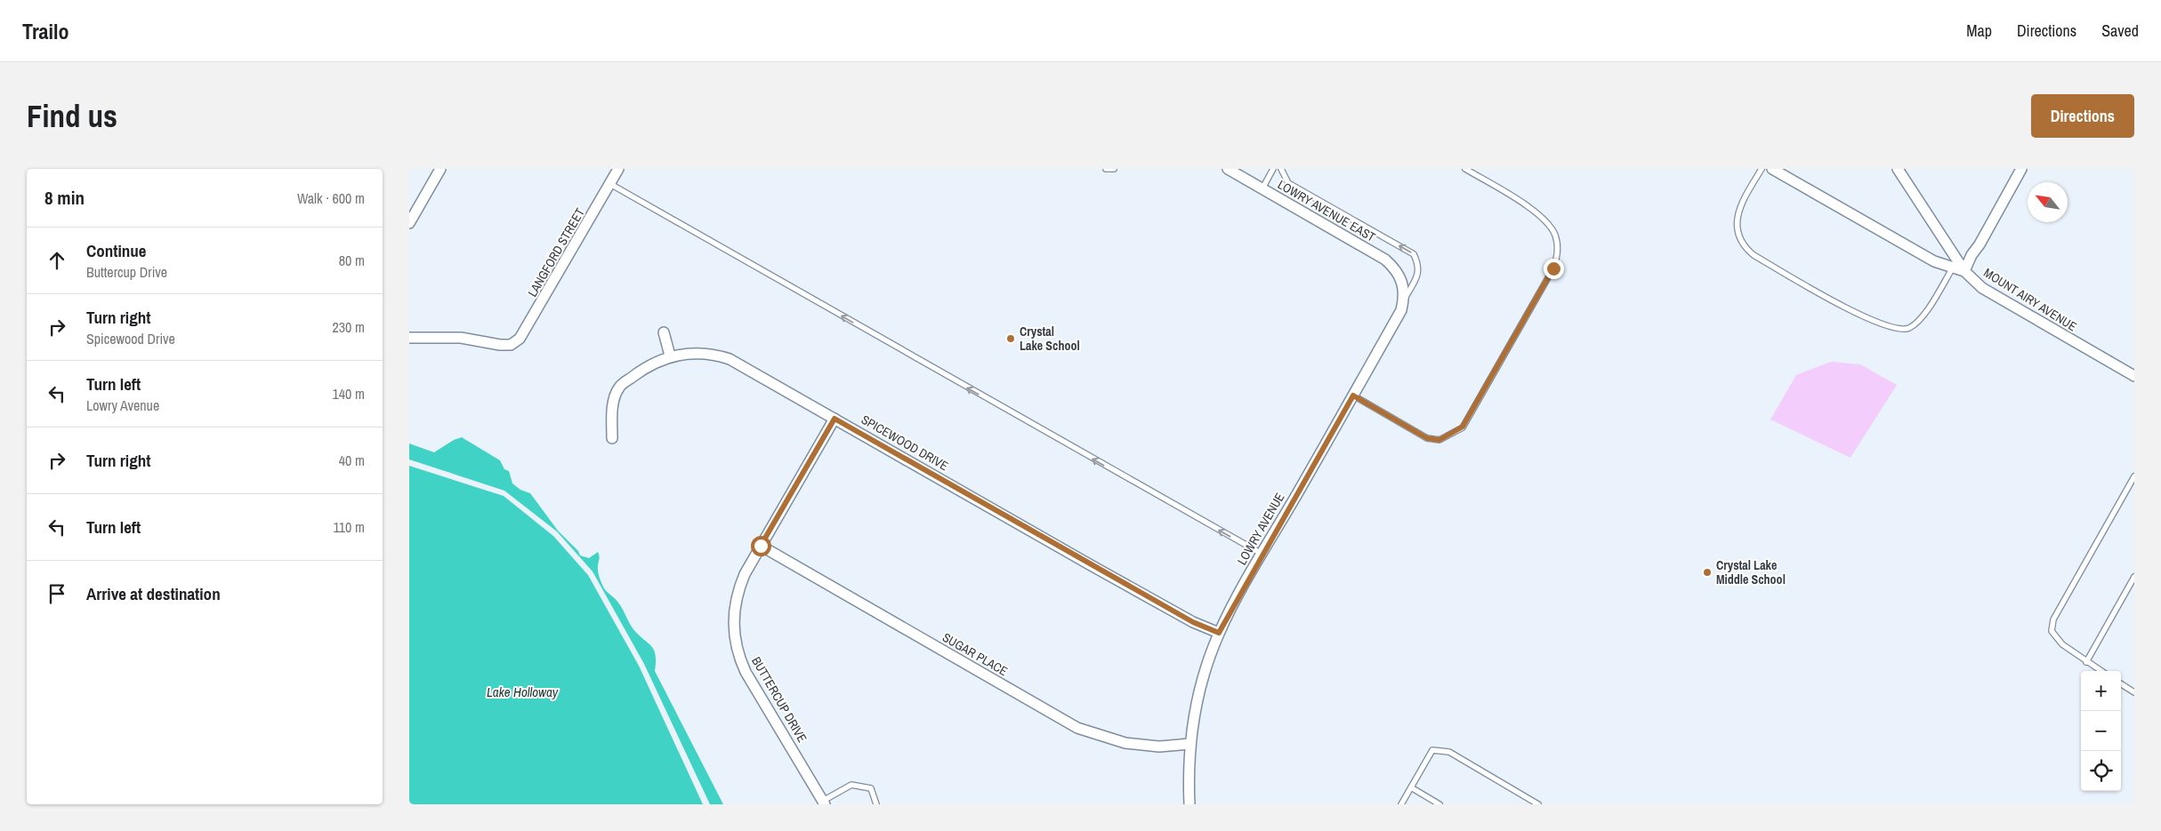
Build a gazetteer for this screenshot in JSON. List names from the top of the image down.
{
  "streets": {
    "street": [
      "LOWRY AVENUE EAST",
      "LANGFORD STREET",
      "MOUNT AIRY AVENUE",
      "SPICEWOOD DRIVE",
      "LOWRY AVENUE",
      "SUGAR PLACE",
      "BUTTERCUP DRIVE"
    ]
  },
  "crossings": [
    ["LOWRY AVENUE EAST", "LOWRY AVENUE"],
    ["SPICEWOOD DRIVE", "LOWRY AVENUE"],
    ["SPICEWOOD DRIVE", "BUTTERCUP DRIVE"],
    ["LOWRY AVENUE", "SUGAR PLACE"],
    ["SUGAR PLACE", "BUTTERCUP DRIVE"]
  ],
  "water": ["Lake Holloway"],
  "places": ["Crystal Lake School", "Crystal Lake Middle School"],
  "north": "top left",
  "page": {
    "header": "Trailo",
    "nav": ["Map", "Directions", "Saved"],
    "buttons": "Directions",
    "title": "Find us",
    "heading": ["8 min", "Walk · 600 m"],
    "list": [
      ["Continue", "Buttercup Drive", "80 m"],
      ["Turn right", "Spicewood Drive", "230 m"],
      ["Turn left", "Lowry Avenue", "140 m"],
      ["Turn right", "40 m"],
      ["Turn left", "110 m"],
      "Arrive at destination"
    ],
    "map_buttons": ["+", "−"]
  }
}
